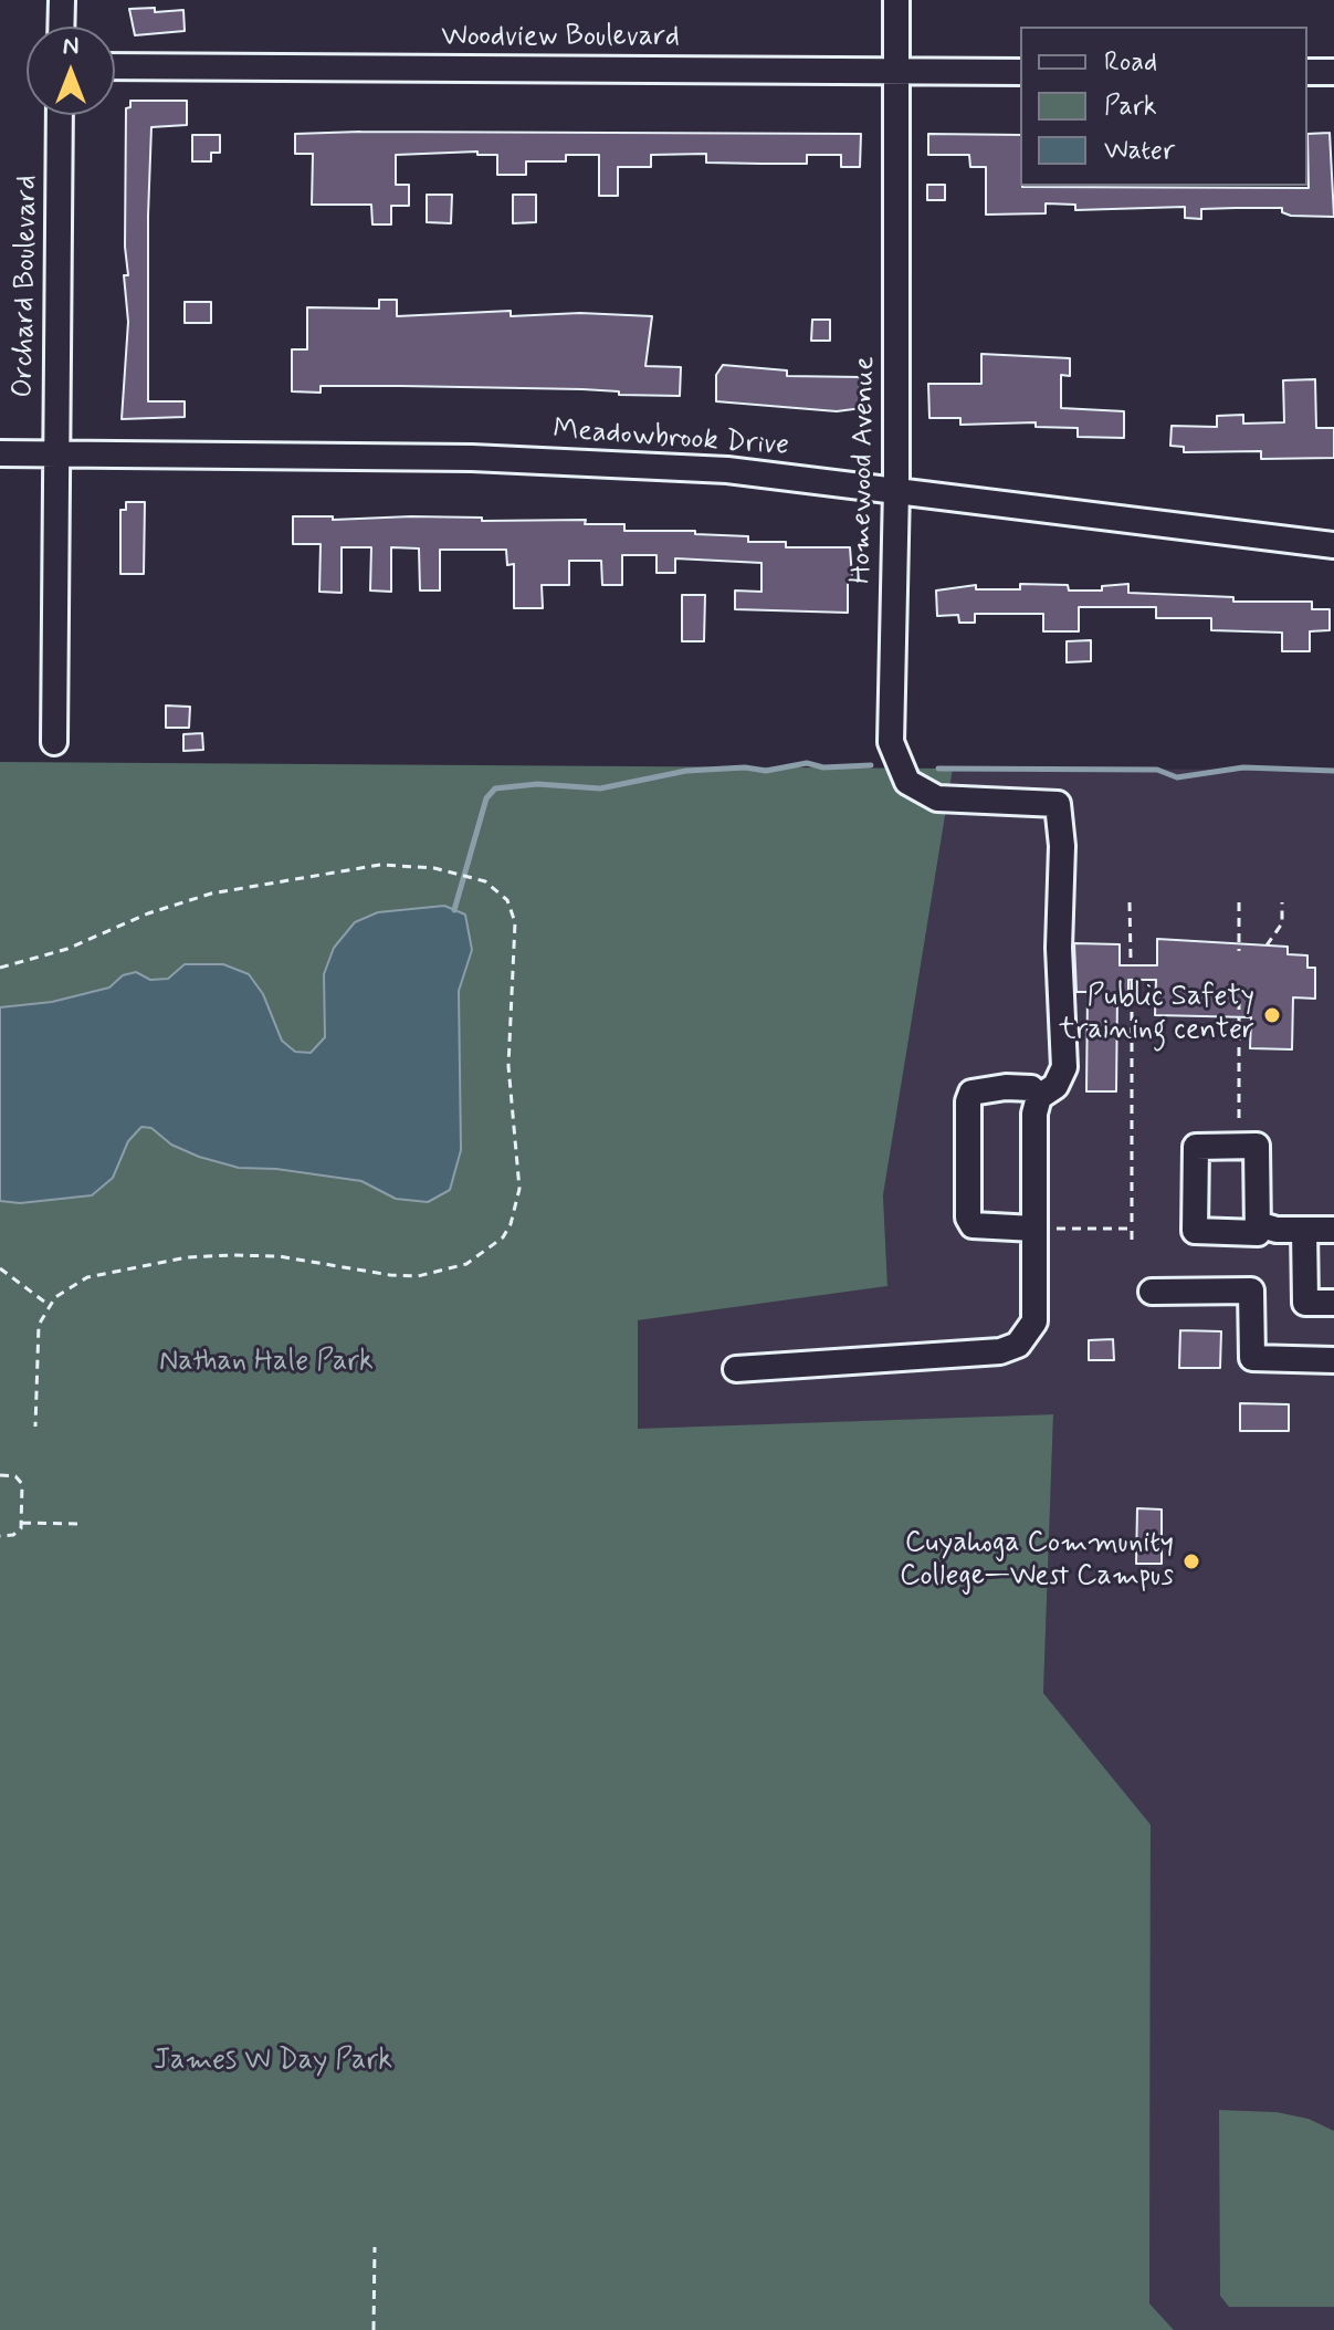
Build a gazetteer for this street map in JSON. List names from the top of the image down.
{
  "streets": {
    "street": [
      "Woodview Boulevard",
      "Orchard Boulevard",
      "Meadowbrook Drive",
      "Homewood Avenue"
    ]
  },
  "crossings": [
    ["Woodview Boulevard", "Homewood Avenue"],
    ["Orchard Boulevard", "Meadowbrook Drive"],
    ["Meadowbrook Drive", "Homewood Avenue"]
  ],
  "parks": ["Nathan Hale Park", "James W Day Park"],
  "places": ["Public Safety training center", "Cuyahoga Community College—West Campus"],
  "legend": ["Road", "Park", "Water"],
  "north": "top"
}
